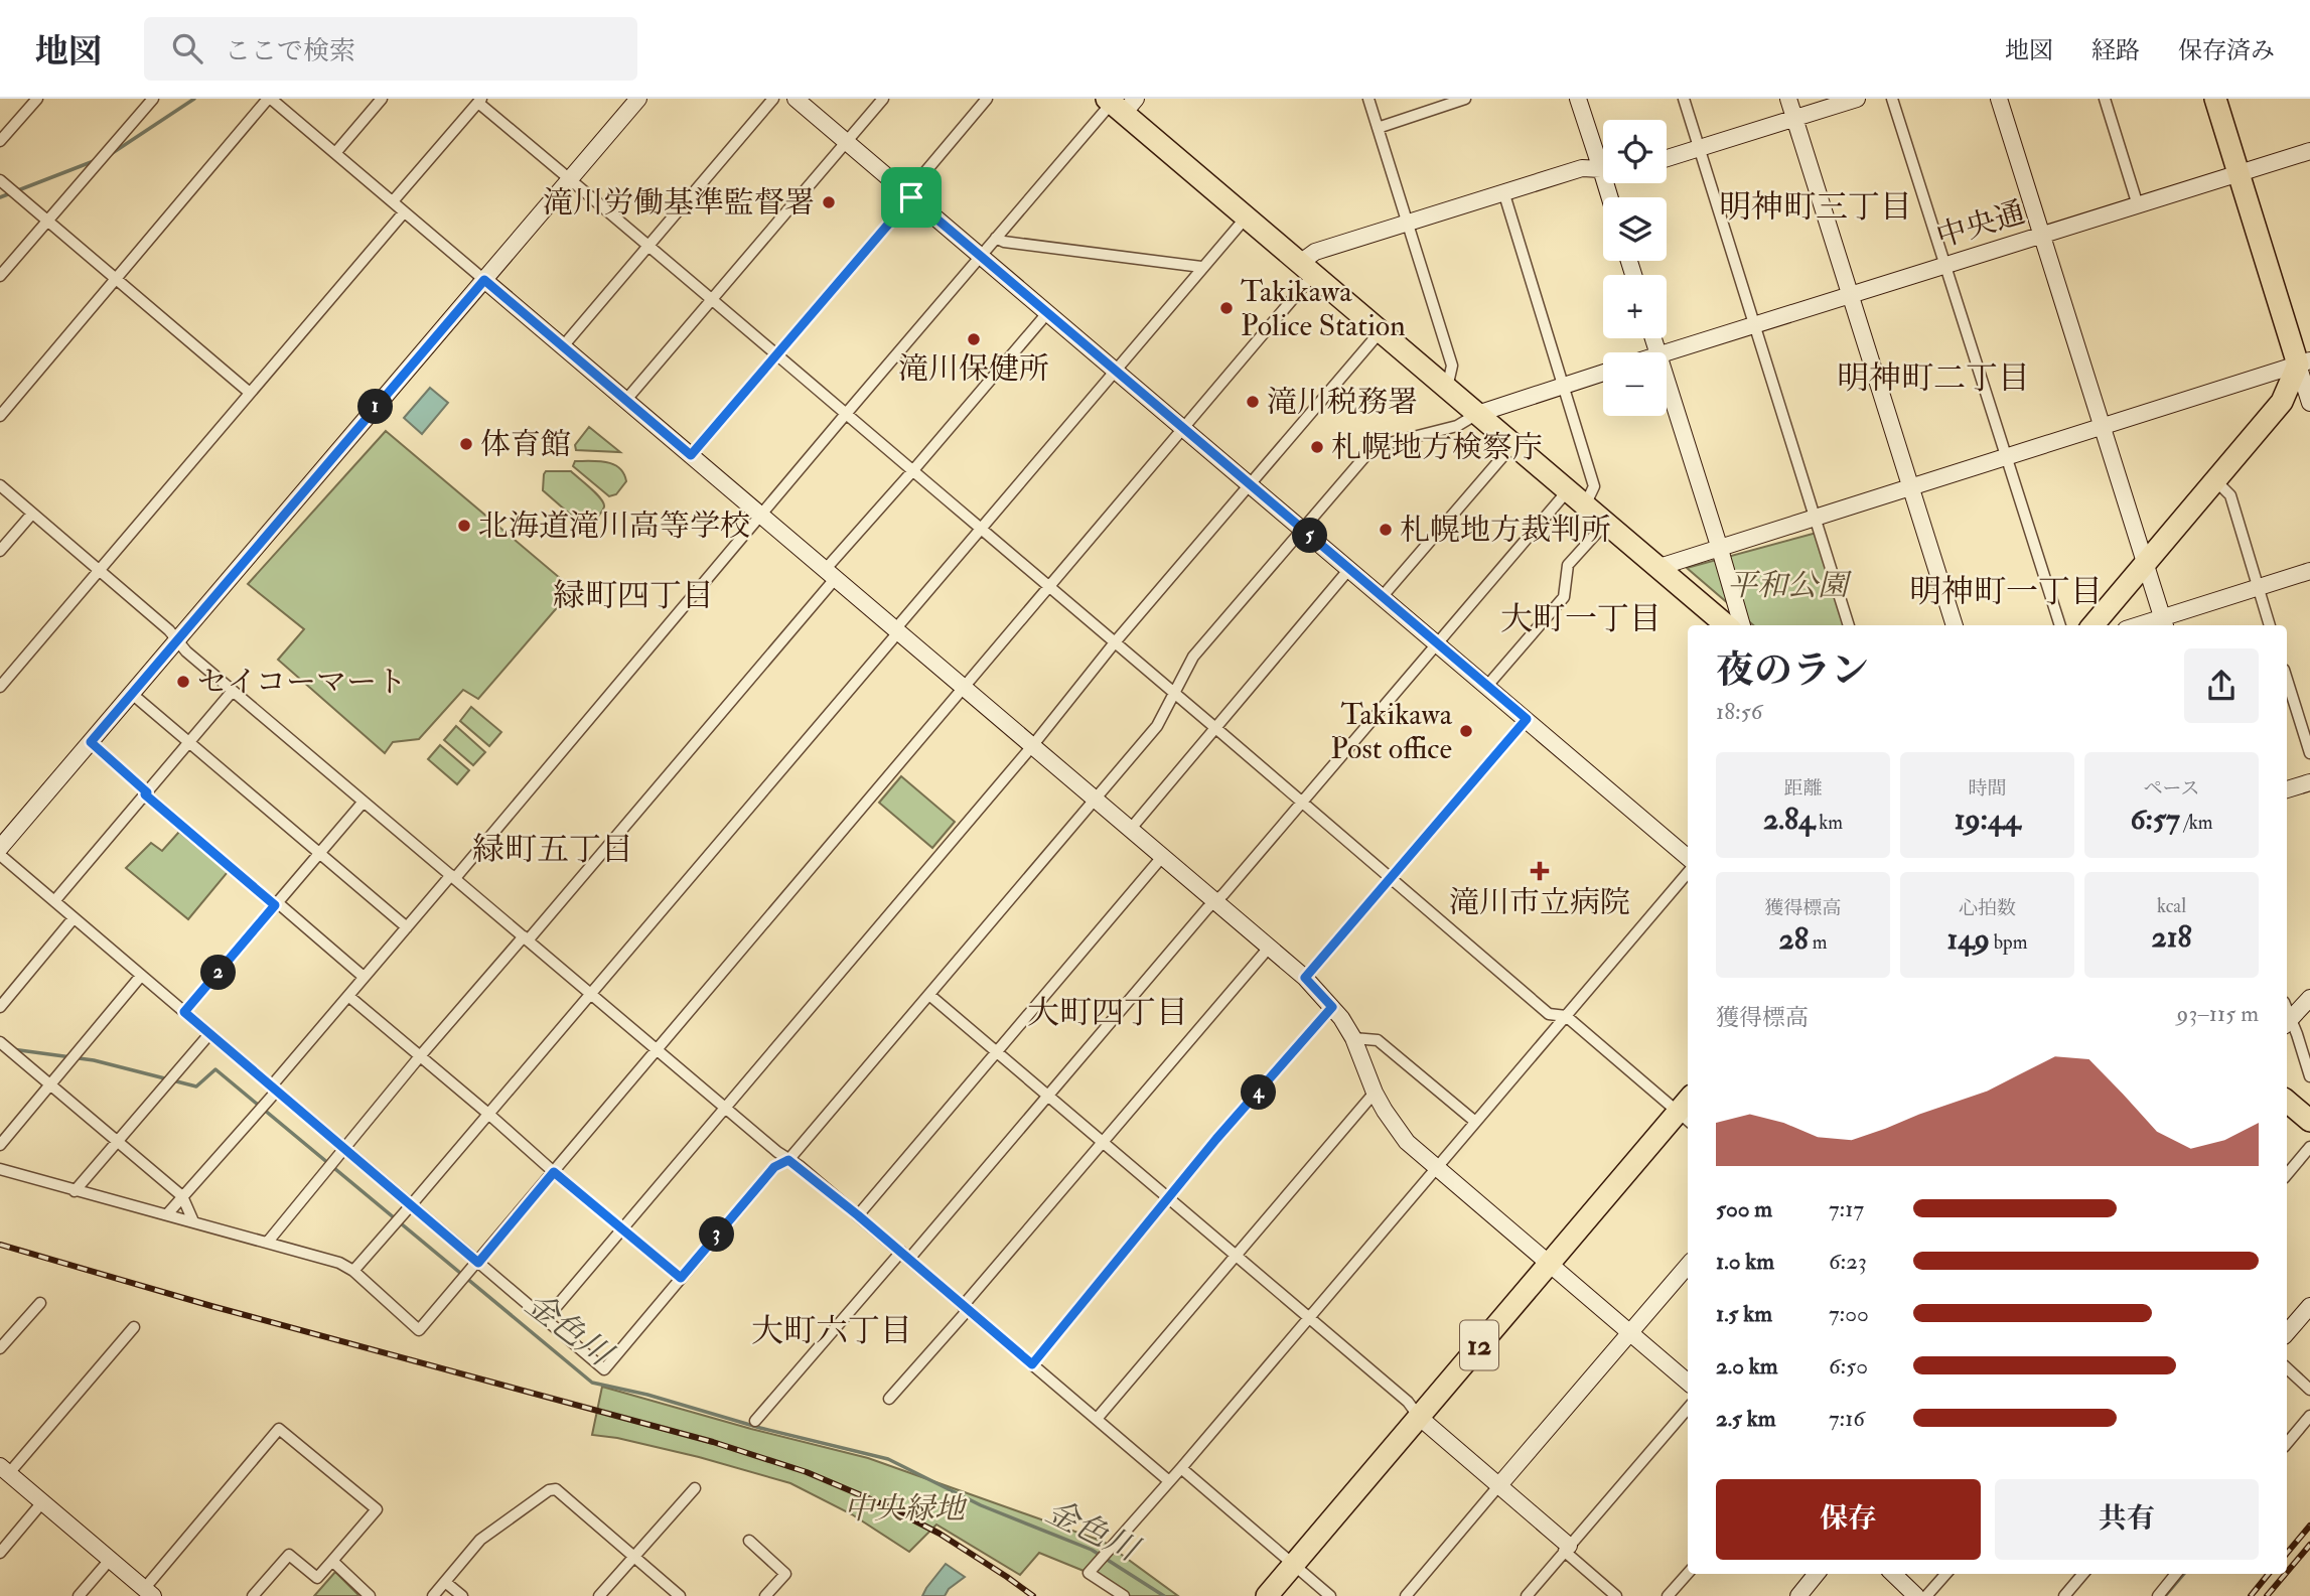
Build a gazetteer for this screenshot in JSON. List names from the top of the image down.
{
  "streets": {
    "highway": ["12"],
    "street": ["中央通"]
  },
  "districts": [
    "明神町三丁目",
    "明神町二丁目",
    "明神町一丁目",
    "緑町四丁目",
    "大町一丁目",
    "緑町五丁目",
    "大町四丁目",
    "大町六丁目"
  ],
  "water": ["金色川"],
  "parks": ["平和公園", "中央緑地"],
  "places": {
    "other": [
      "滝川労働基準監督署",
      "Takikawa Police Station",
      "滝川保健所",
      "滝川税務署",
      "体育館",
      "札幌地方検察庁",
      "北海道滝川高等学校",
      "札幌地方裁判所",
      "セイコーマート",
      "Takikawa Post office"
    ],
    "health": ["滝川市立病院"]
  },
  "page": {
    "header": "地図",
    "search": "ここで検索",
    "nav": ["地図", "経路", "保存済み"],
    "map_buttons": ["+", "−"],
    "pins": [
      "1",
      "5",
      "2",
      "4",
      "3"
    ],
    "heading": ["夜のラン", "18:56"],
    "stats": [
      ["距離", "2.84 km"],
      ["時間", "19:44"],
      ["ペース", "6:57 /km"],
      ["獲得標高", "28 m"],
      ["心拍数", "149 bpm"],
      ["kcal", "218"]
    ],
    "chart": ["獲得標高", "93–115 m"],
    "list": [
      {
        "name": "500 m",
        "note": "7:17"
      },
      {
        "name": "1.0 km",
        "note": "6:23"
      },
      {
        "name": "1.5 km",
        "note": "7:00"
      },
      {
        "name": "2.0 km",
        "note": "6:50"
      },
      {
        "name": "2.5 km",
        "note": "7:16"
      }
    ],
    "buttons": ["保存", "共有"]
  }
}
